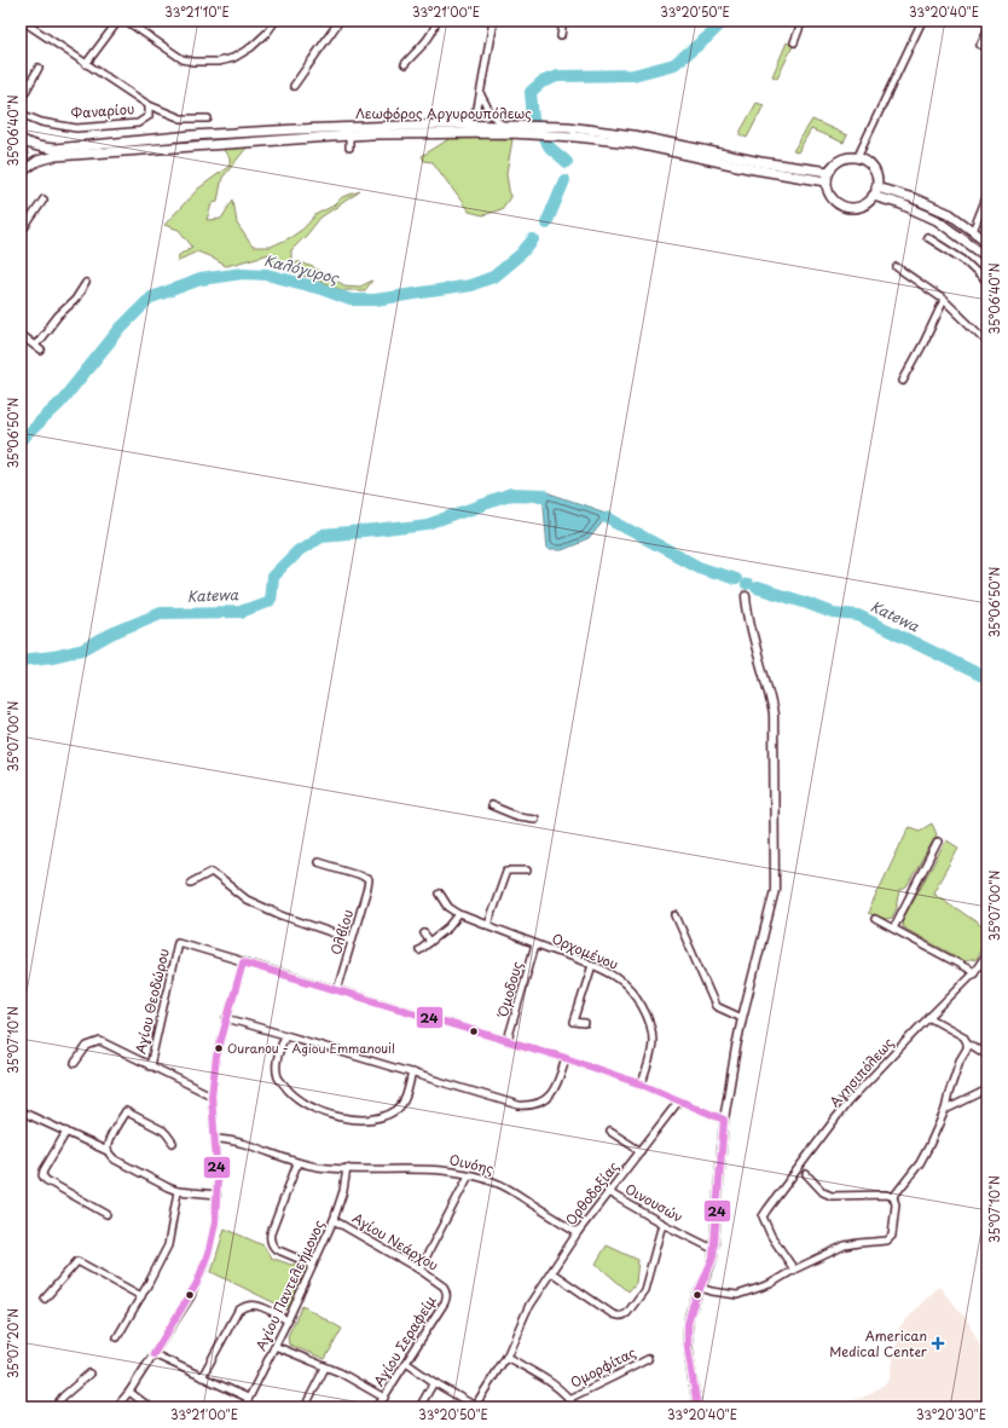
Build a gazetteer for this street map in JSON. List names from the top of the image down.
{
  "streets": {
    "main road": ["Λεωφόρος Αργυρουπόλεως"],
    "street": [
      "Φαναρίου",
      "Ολβίου",
      "Ορχομένου",
      "Όμοδους",
      "Αγίου Θεοδώρου",
      "Αγησιπόλεως",
      "Οινόης",
      "Ορθοδοξίας",
      "Οινουσών",
      "Αγίου Νεάρχου",
      "Αγίου Παντελεήμονος",
      "Αγίου Σεραφείμ",
      "Ομορφίτας"
    ]
  },
  "crossings": [
    ["Ορχομένου", "Όμοδους"],
    ["Οινόης", "Ορθοδοξίας"],
    ["Οινόης", "Αγίου Παντελεήμονος"],
    ["Ορθοδοξίας", "Οινουσών"],
    ["Ορθοδοξίας", "Ομορφίτας"],
    ["Αγίου Νεάρχου", "Αγίου Παντελεήμονος"],
    ["Αγίου Νεάρχου", "Αγίου Σεραφείμ"]
  ],
  "water": ["Καλόγυρος", "Katewa"],
  "places": {
    "other": ["Ouranou - Agiou Emmanouil"],
    "health": ["American Medical Center"]
  },
  "lines": ["transit line 24"],
  "coordinates": [
    "33°21'10\"E",
    "33°21'00\"E",
    "33°20'50\"E",
    "33°20'40\"E",
    "35°06'40\"N",
    "35°06'50\"N",
    "35°07'00\"N",
    "35°07'10\"N",
    "35°07'20\"N",
    "33°20'30\"E"
  ]
}
